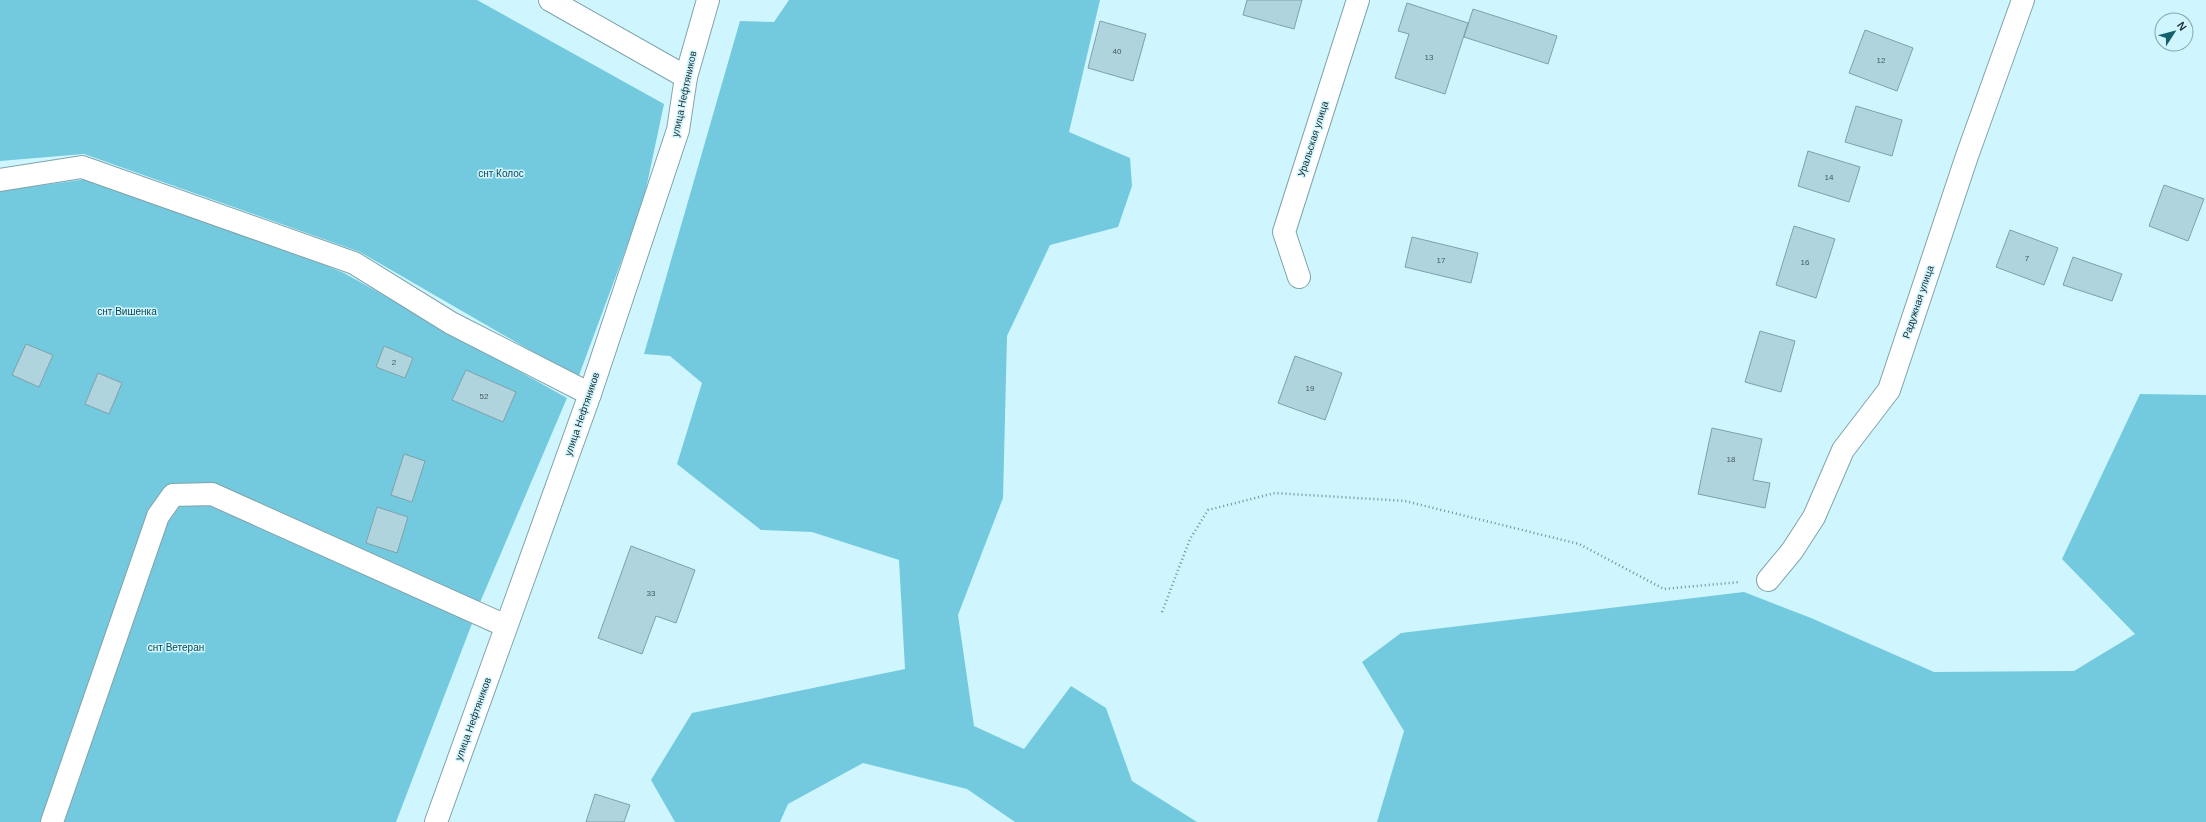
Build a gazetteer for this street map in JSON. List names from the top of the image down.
{
  "streets": {
    "street": ["улица Нефтяников", "Уральская улица", "Радужная улица"]
  },
  "parks": ["снт Колос", "снт Вишенка", "снт Ветеран"],
  "house_numbers": [
    "40",
    "13",
    "12",
    "14",
    "7",
    "17",
    "16",
    "2",
    "19",
    "52",
    "18",
    "33"
  ],
  "north": "top right"
}
